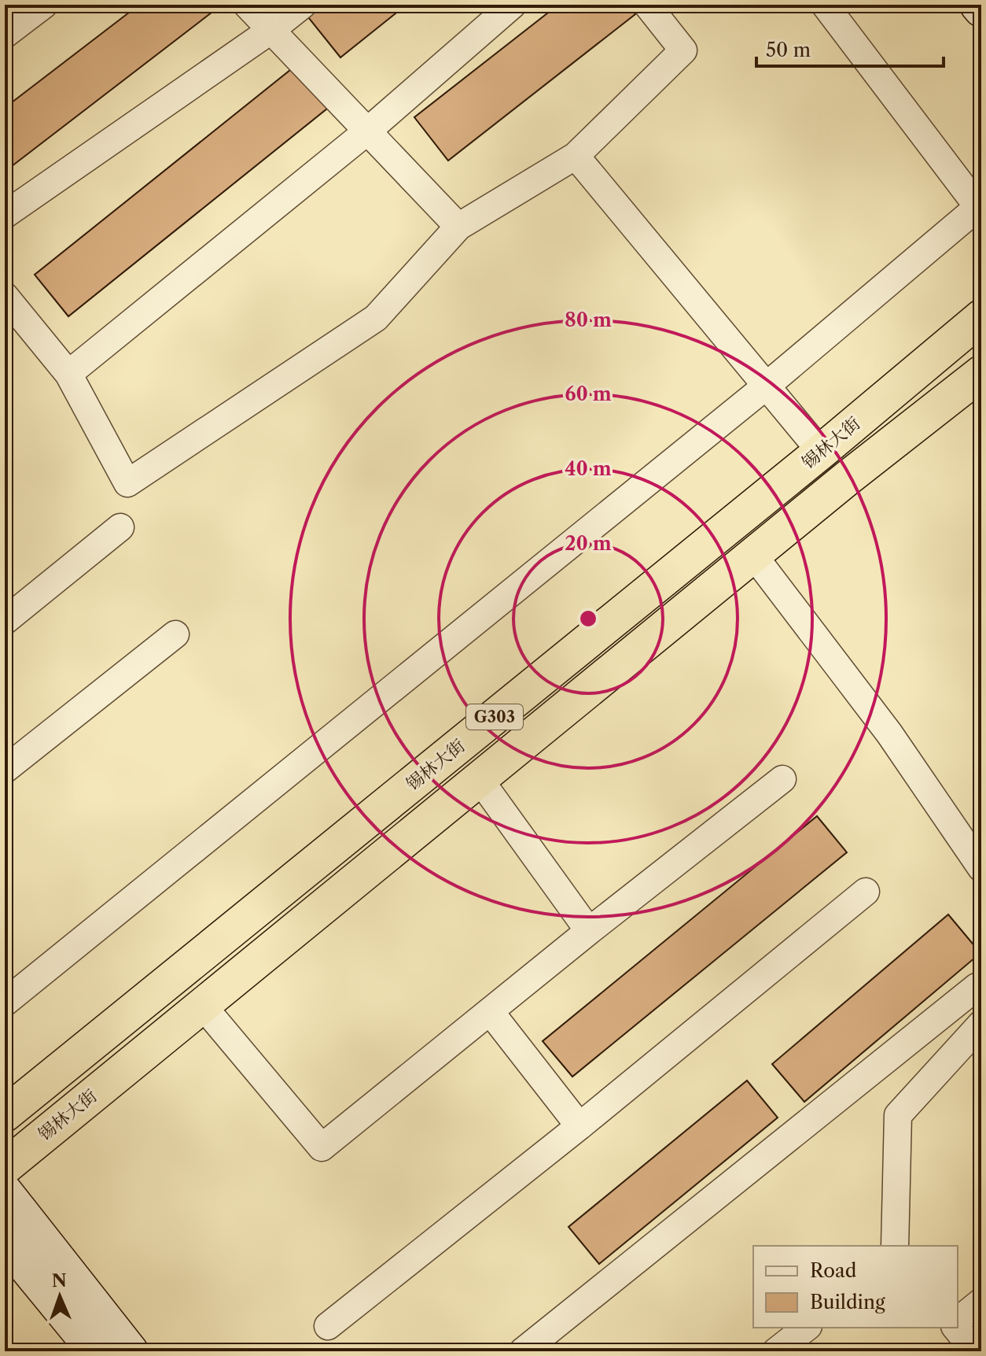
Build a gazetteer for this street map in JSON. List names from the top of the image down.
{
  "streets": {
    "highway": ["锡林大街", "G303"]
  },
  "legend": ["Road", "Building"],
  "scale_bar": "50 m",
  "north": "top",
  "rings": [
    "80 m",
    "60 m",
    "40 m",
    "20 m"
  ]
}
